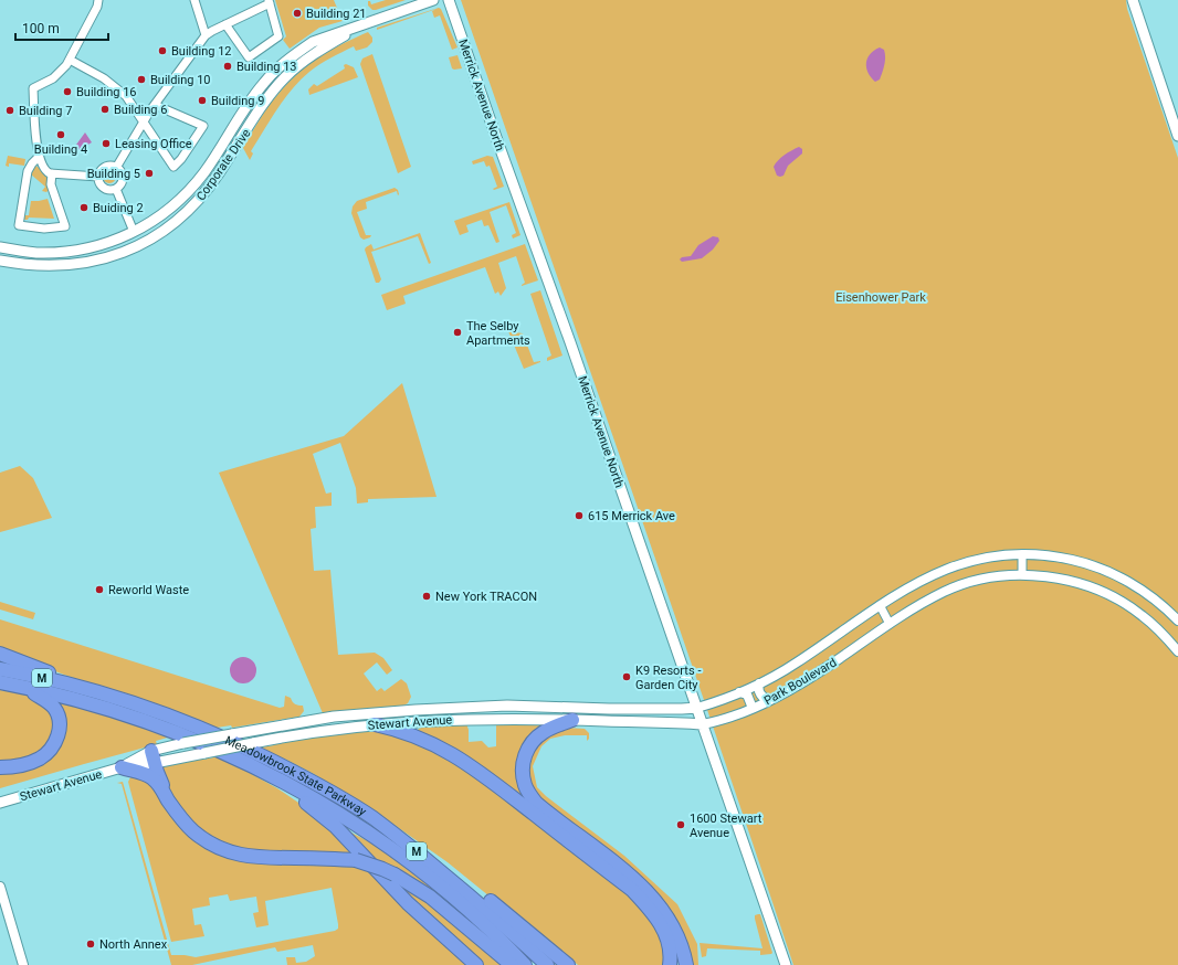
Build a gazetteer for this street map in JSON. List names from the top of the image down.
{
  "streets": {
    "highway": ["M", "Meadowbrook State Parkway"],
    "main road": ["Merrick Avenue North", "Corporate Drive", "Stewart Avenue"],
    "street": ["Park Boulevard"]
  },
  "crossings": [
    ["Merrick Avenue North", "Park Boulevard"],
    ["Merrick Avenue North", "Stewart Avenue"],
    ["Park Boulevard", "Stewart Avenue"]
  ],
  "parks": ["Eisenhower Park"],
  "places": [
    "Building 21",
    "Building 12",
    "Building 13",
    "Building 10",
    "Building 16",
    "Building 9",
    "Building 6",
    "Building 7",
    "Building 4",
    "Leasing Office",
    "Building 5",
    "Buiding 2",
    "The Selby Apartments",
    "615 Merrick Ave",
    "Reworld Waste",
    "New York TRACON",
    "K9 Resorts - Garden City",
    "1600 Stewart Avenue",
    "North Annex"
  ],
  "scale_bar": "100 m"
}
